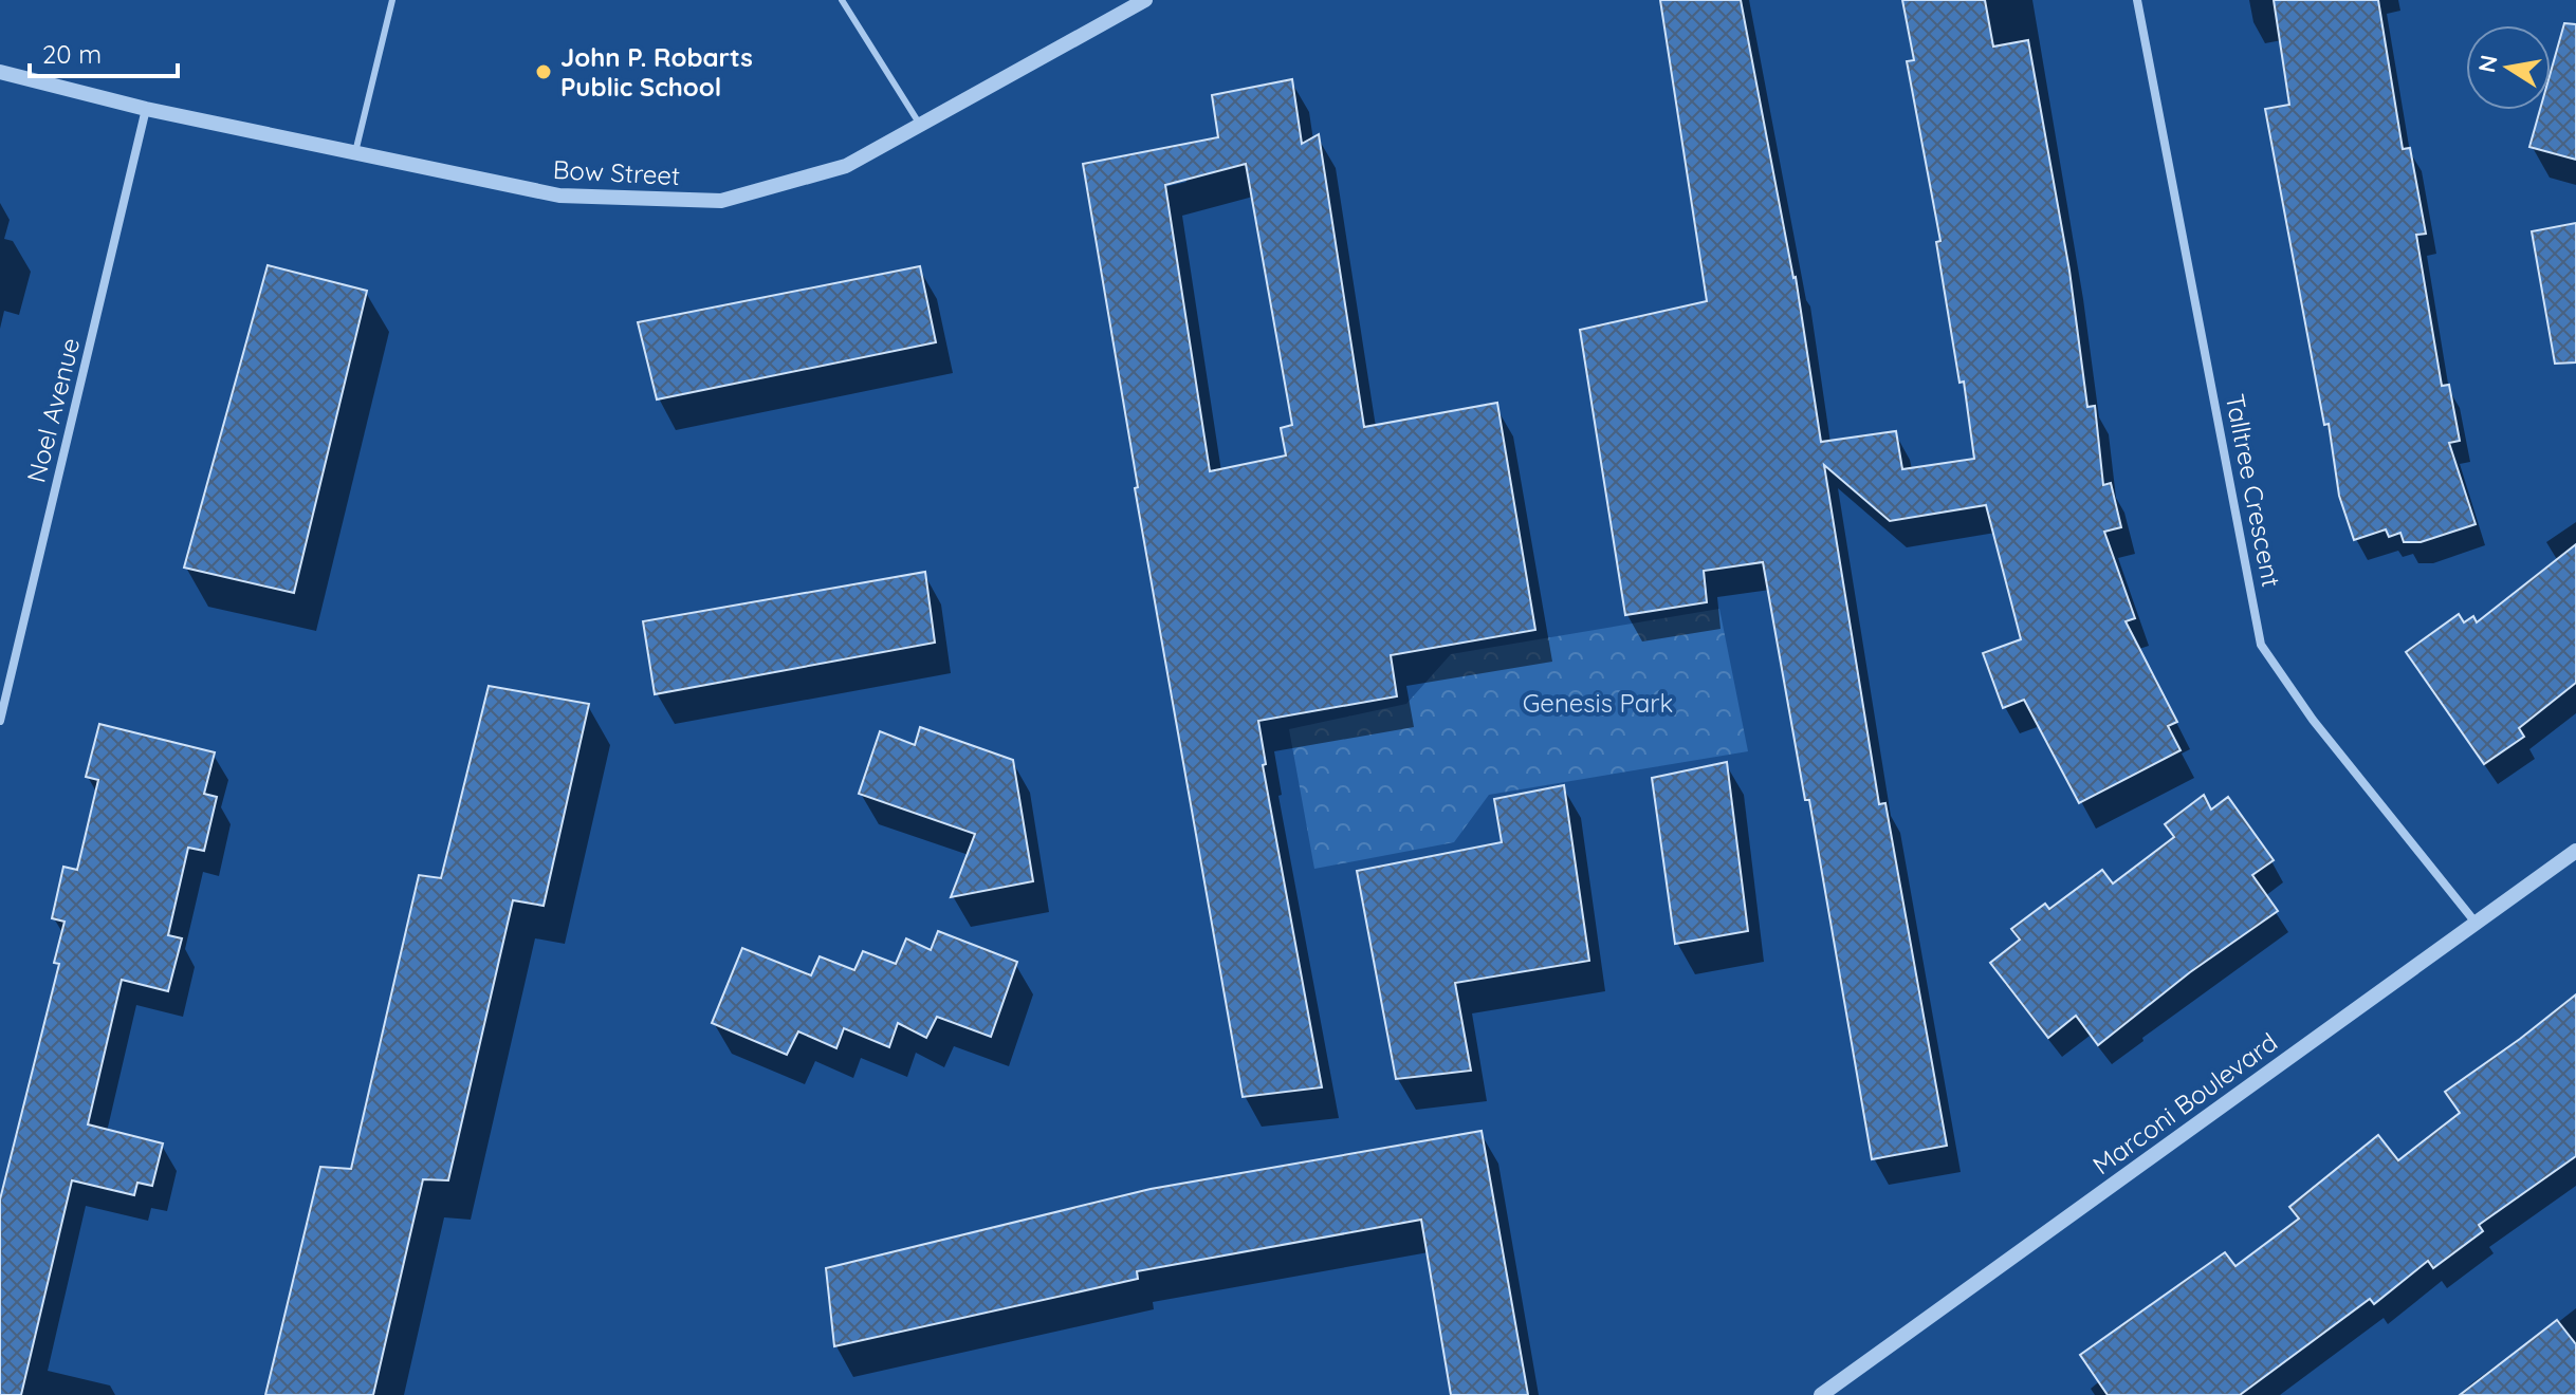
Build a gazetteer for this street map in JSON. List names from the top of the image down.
{
  "streets": {
    "street": [
      "Bow Street",
      "Noel Avenue",
      "Talltree Crescent",
      "Marconi Boulevard"
    ]
  },
  "crossings": [
    ["Bow Street", "Noel Avenue"],
    ["Talltree Crescent", "Marconi Boulevard"]
  ],
  "parks": ["Genesis Park"],
  "places": ["John P. Robarts Public School"],
  "scale_bar": "20 m",
  "north": "left"
}
